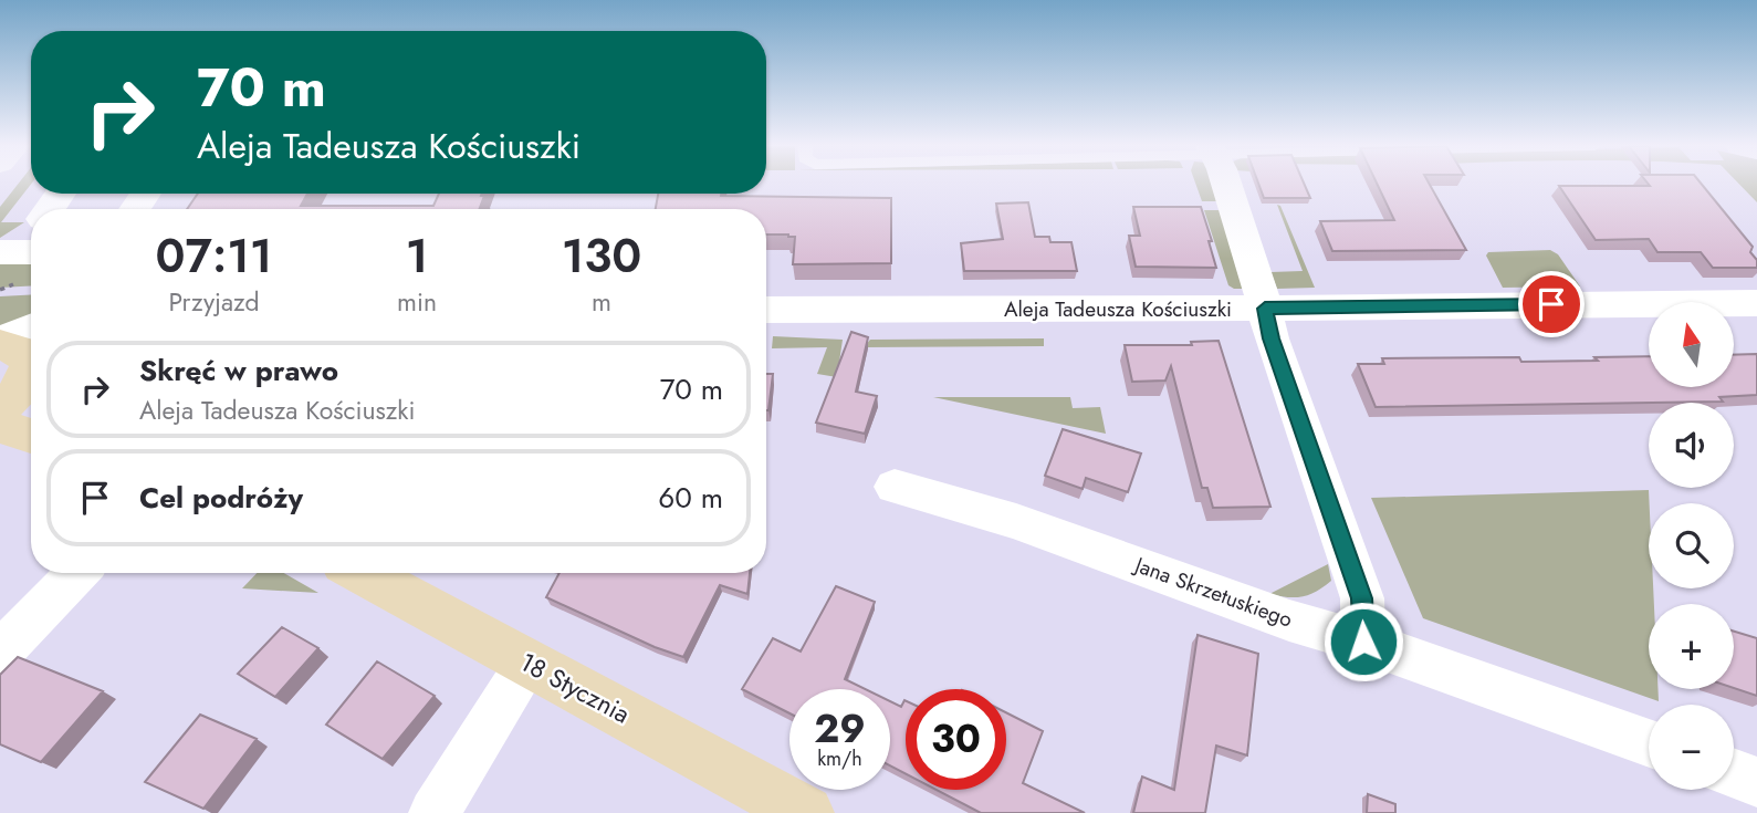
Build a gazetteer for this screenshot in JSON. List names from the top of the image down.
{
  "streets": {
    "main road": ["18 Stycznia"],
    "street": ["Aleja Tadeusza Kościuszki", "Jana Skrzetuskiego"]
  },
  "north": "top",
  "page": {
    "turn": ["70 m", "Aleja Tadeusza Kościuszki"],
    "eta": [
      "07:11",
      "Przyjazd",
      "1",
      "min",
      "130",
      "m"
    ],
    "map_buttons": ["+", "−"],
    "list": [
      {
        "name": "Skręć w prawo",
        "note": "Aleja Tadeusza Kościuszki",
        "value": "70 m"
      },
      {
        "name": "Cel podróży",
        "value": "60 m"
      }
    ],
    "speed": "29 km/h",
    "limit": "30"
  }
}
